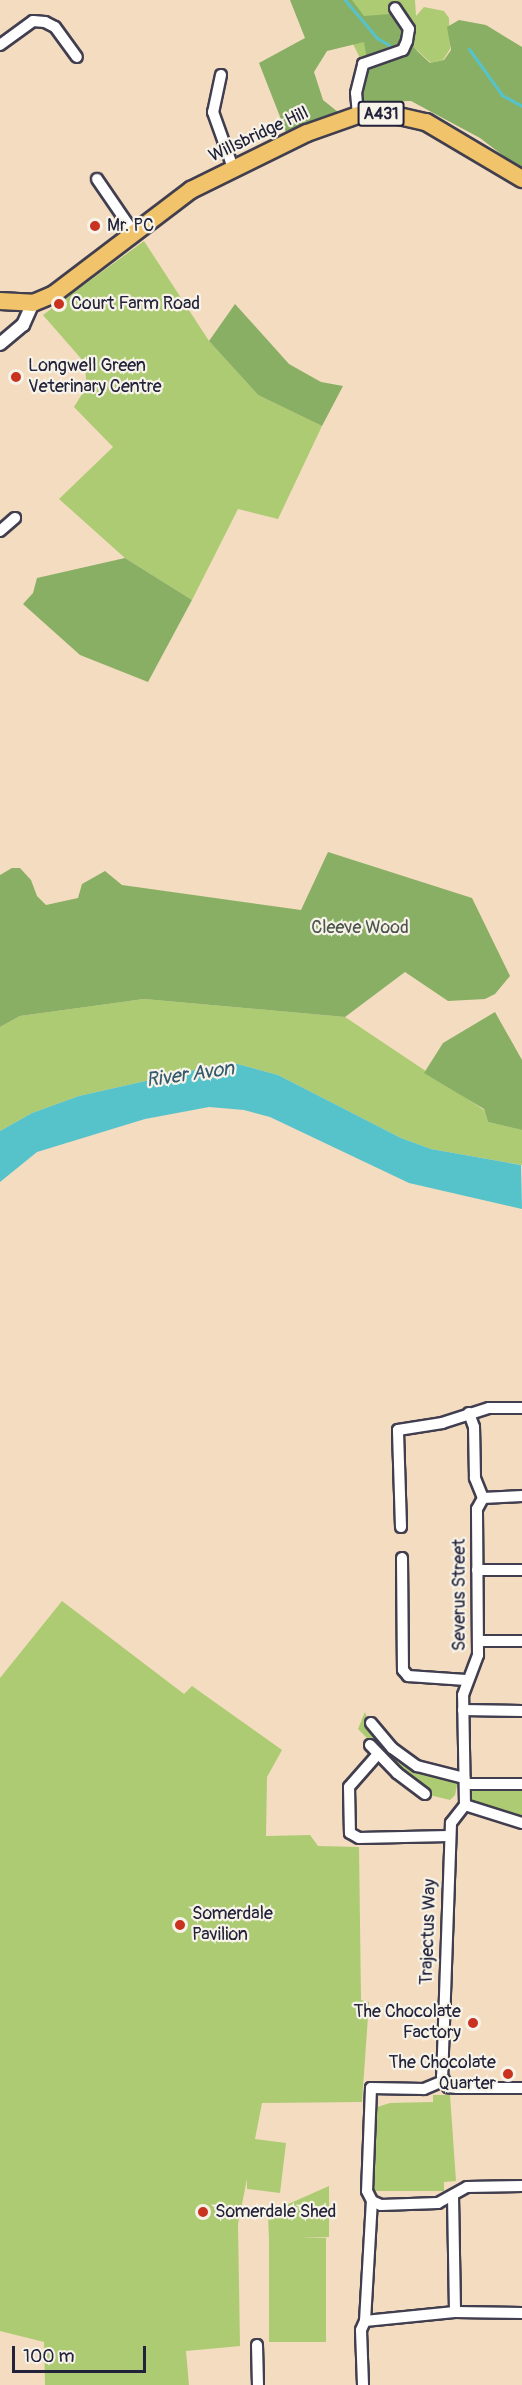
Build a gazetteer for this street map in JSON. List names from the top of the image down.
{
  "streets": {
    "main road": ["A431", "Willsbridge Hill"],
    "street": ["Severus Street", "Trajectus Way"]
  },
  "crossings": [
    ["Severus Street", "Trajectus Way"]
  ],
  "water": ["River Avon"],
  "parks": ["Cleeve Wood"],
  "places": [
    "Mr. PC",
    "Court Farm Road",
    "Longwell Green Veterinary Centre",
    "Somerdale Pavilion",
    "The Chocolate Factory",
    "The Chocolate Quarter",
    "Somerdale Shed"
  ],
  "scale_bar": "100 m"
}
